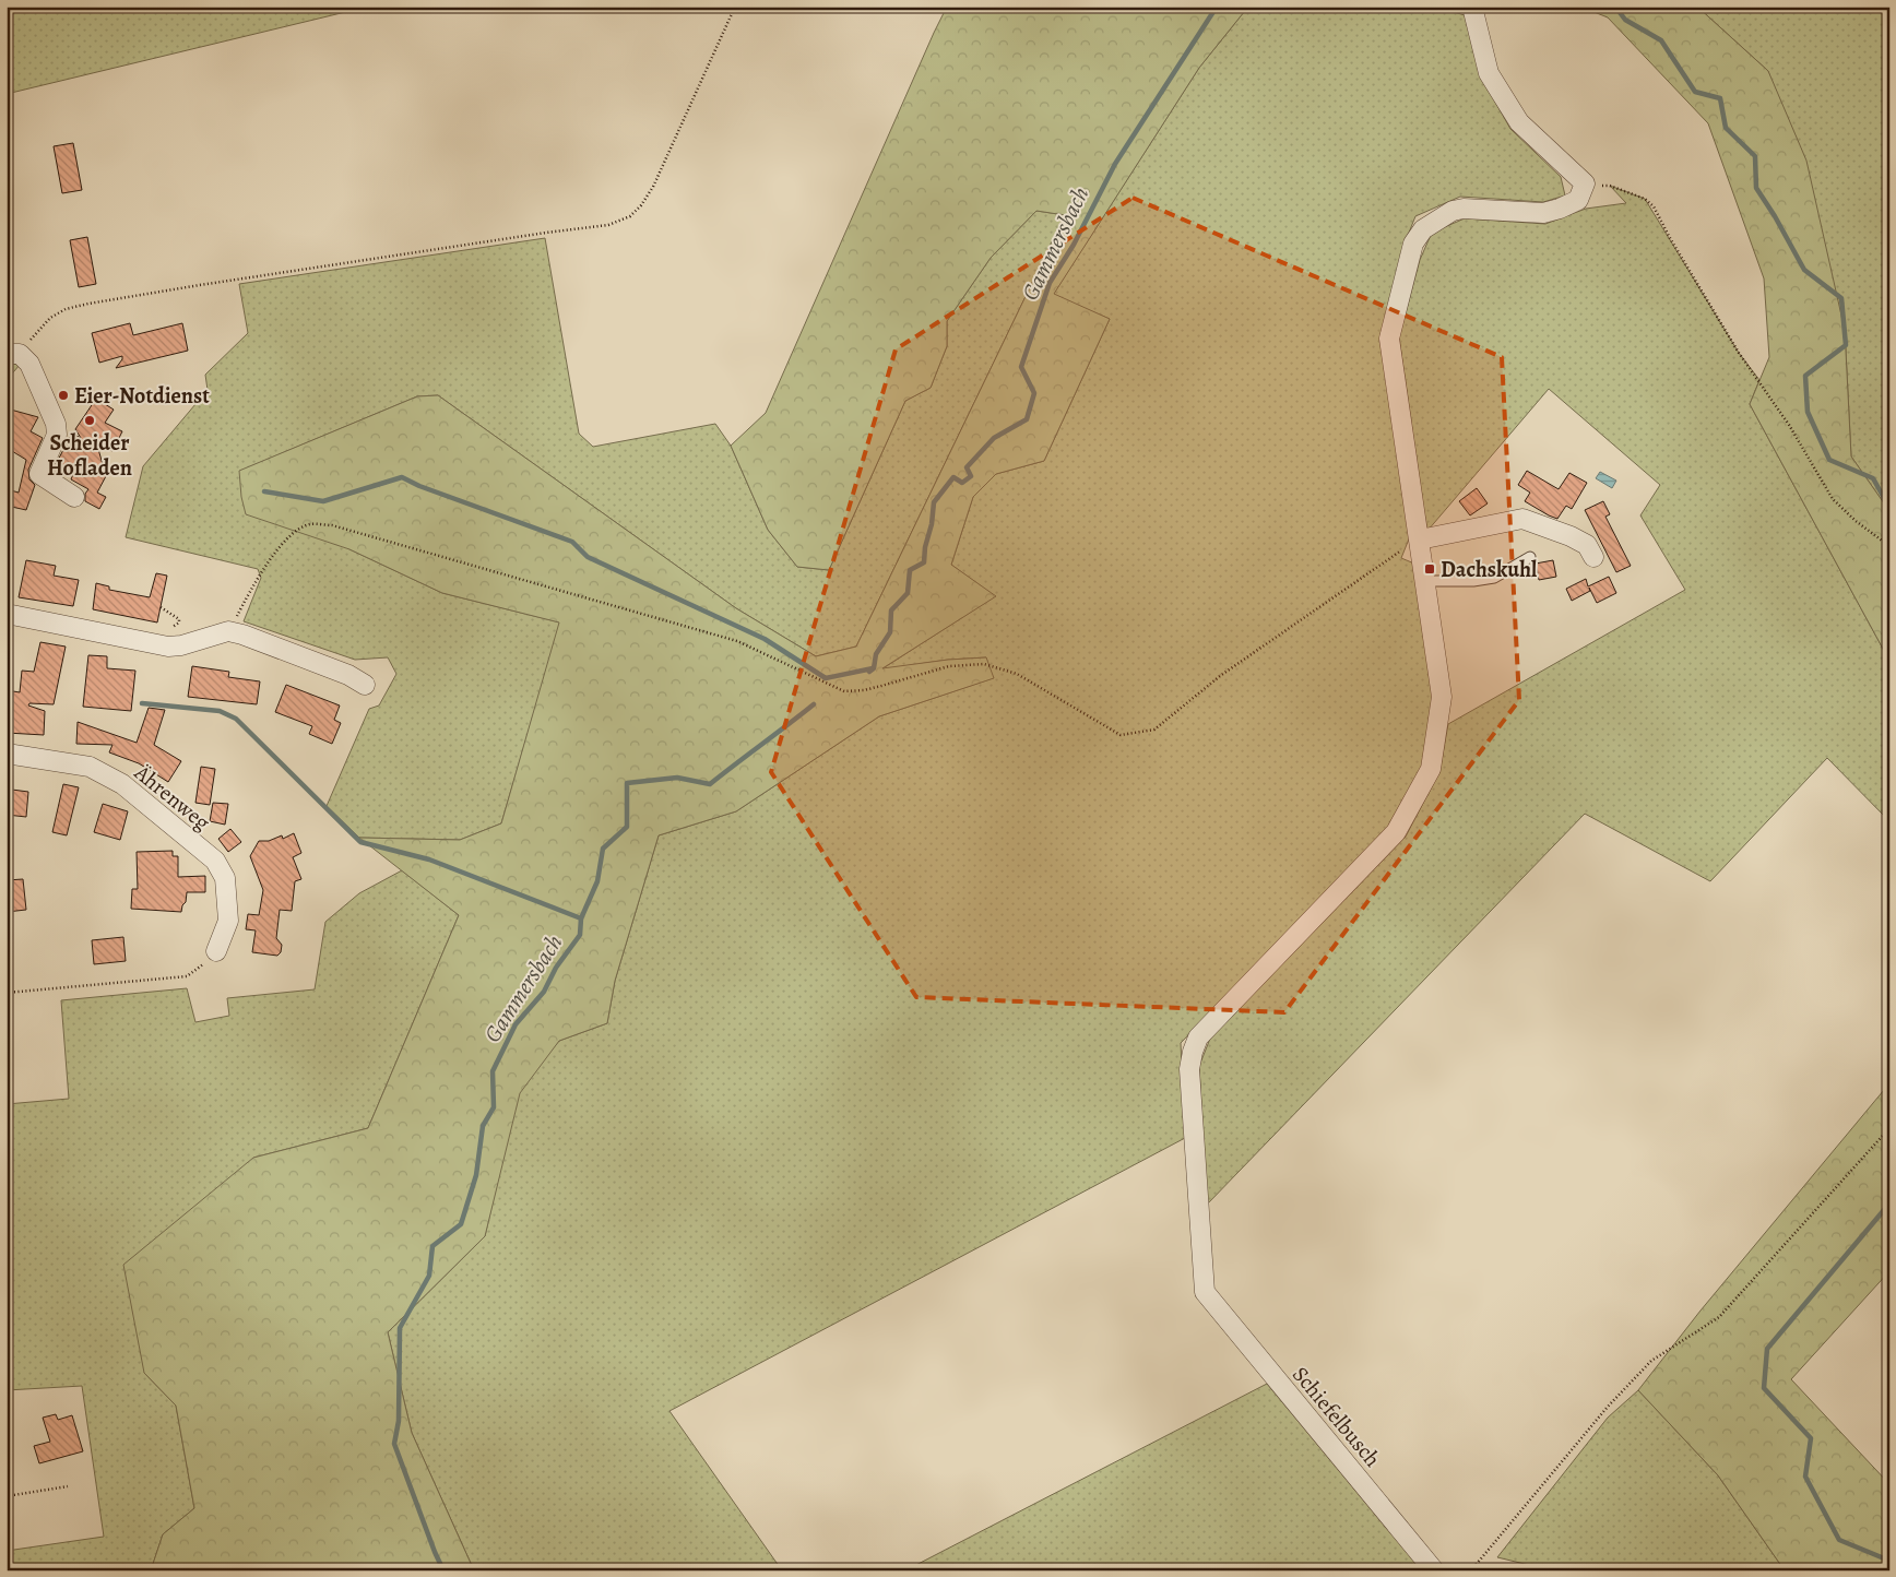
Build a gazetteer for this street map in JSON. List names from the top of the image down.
{
  "streets": {
    "street": ["Ährenweg", "Schiefelbusch"]
  },
  "water": ["Gammersbach"],
  "places": {
    "other": ["Eier-Notdienst", "Scheider Hofladen"],
    "transit": ["Dachskuhl"]
  }
}
